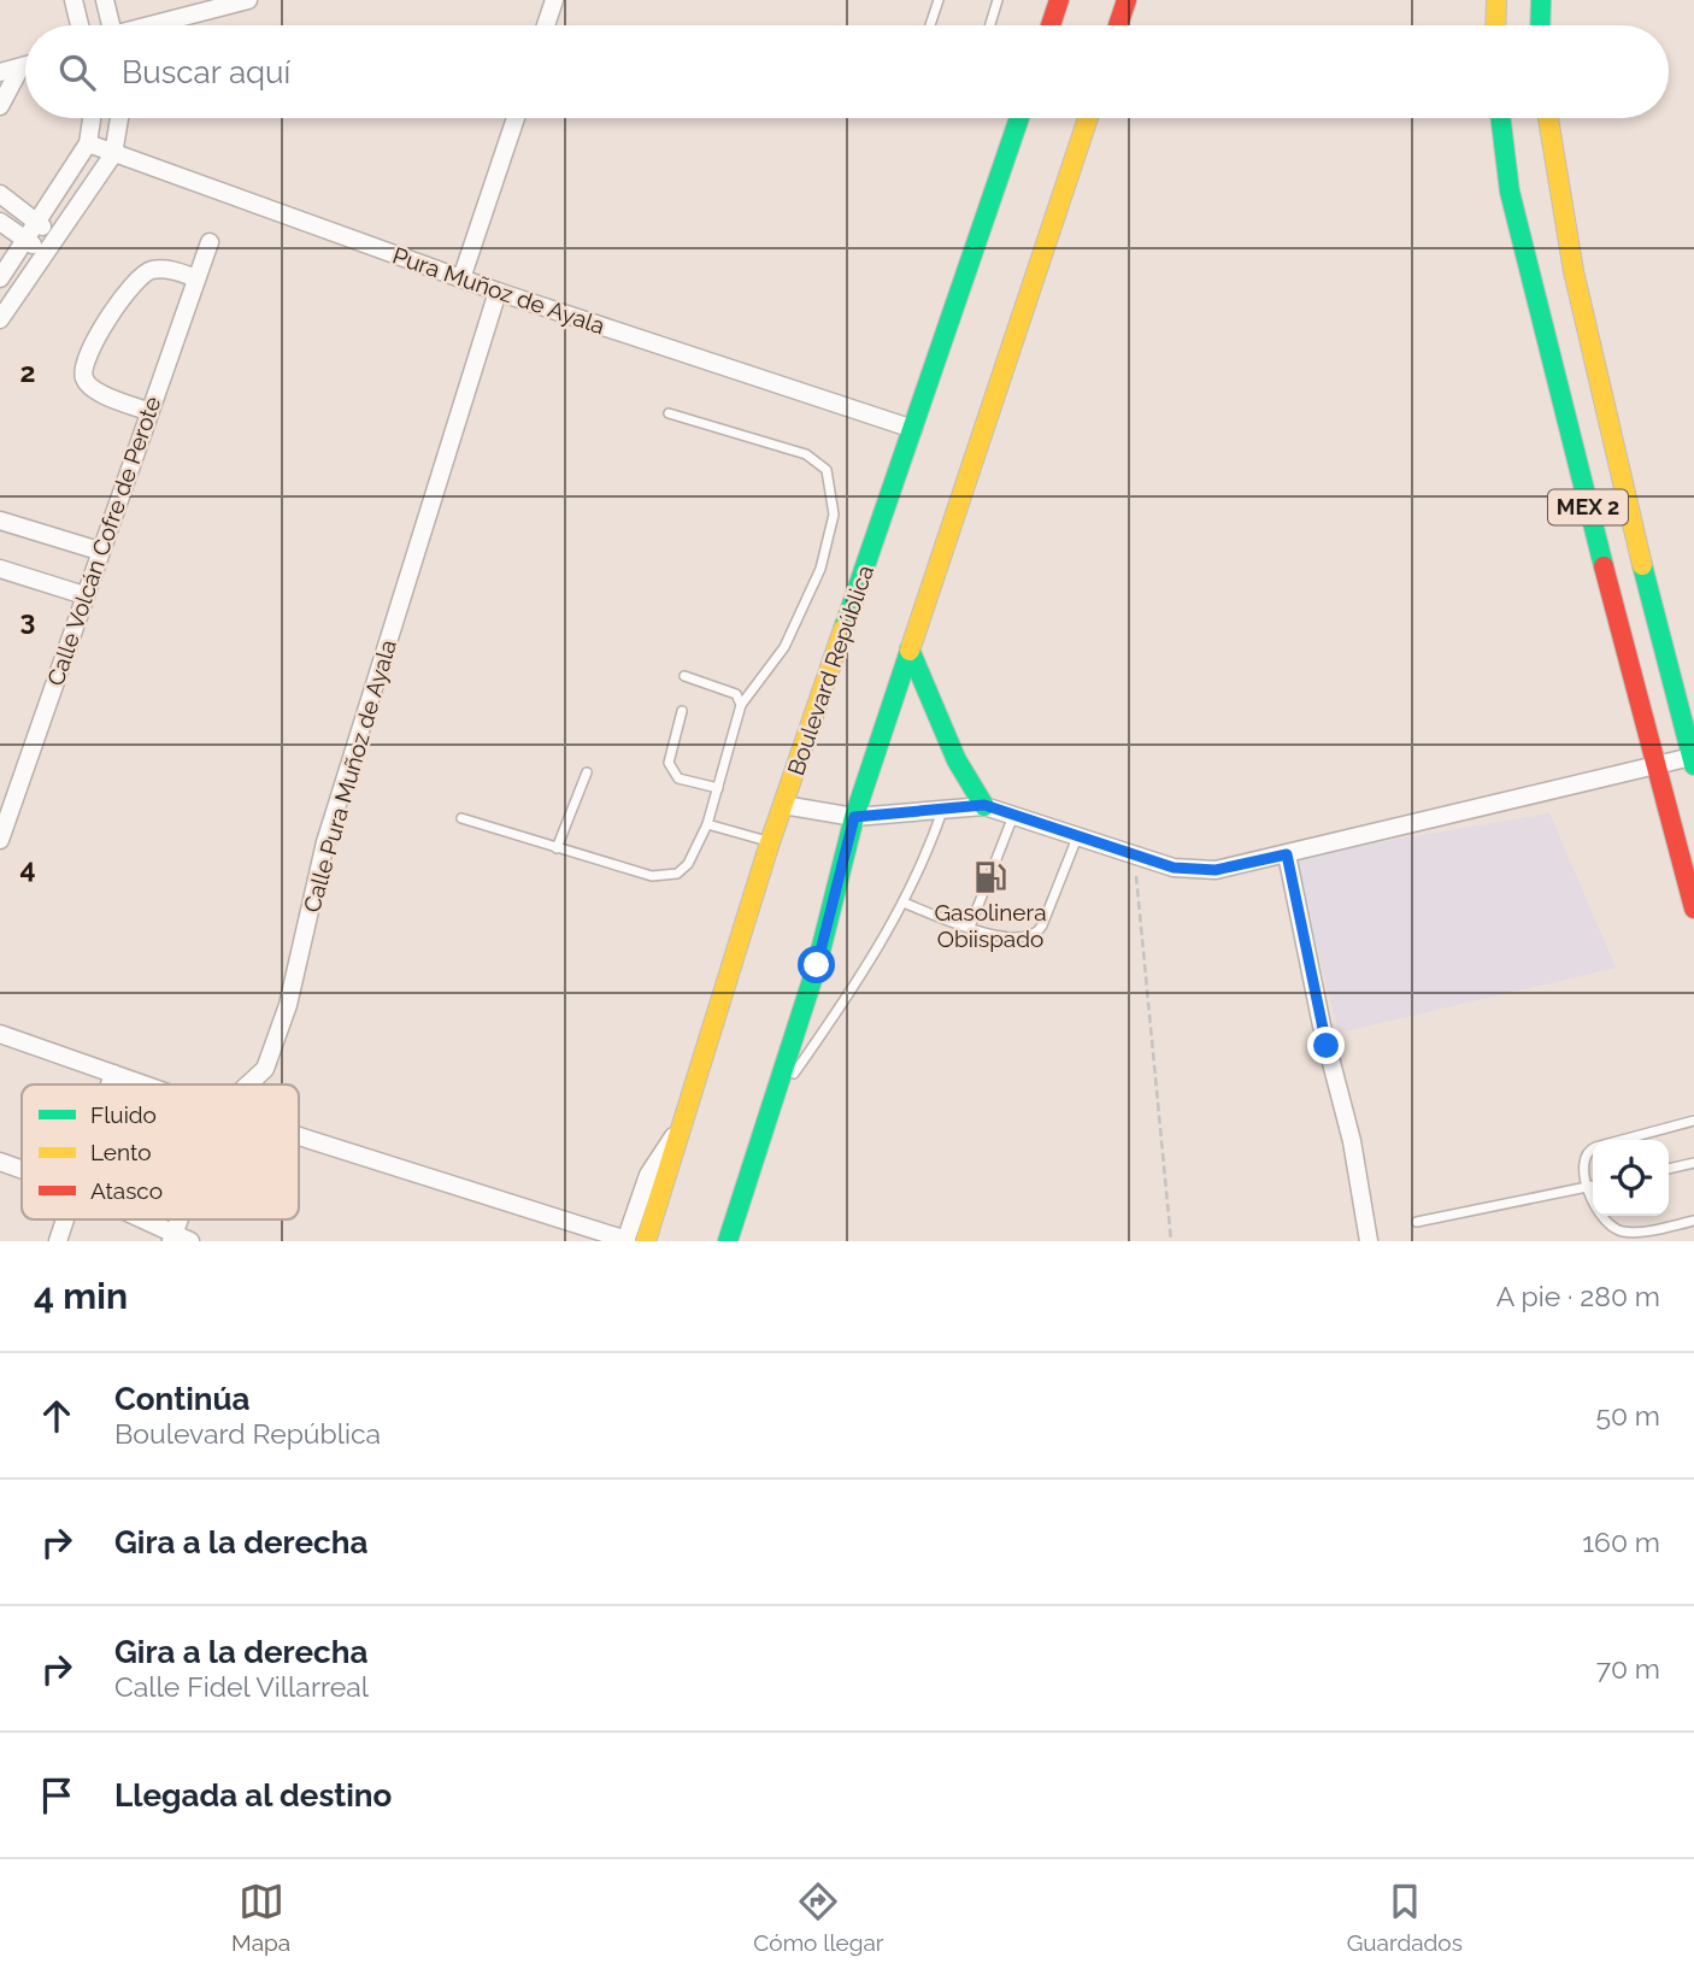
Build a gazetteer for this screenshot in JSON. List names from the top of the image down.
{
  "streets": {
    "main road": ["MEX 2", "Boulevard República"],
    "street": ["Pura Muñoz de Ayala", "Calle Volcán Cofre de Perote", "Calle Pura Muñoz de Ayala"]
  },
  "crossings": [
    ["Pura Muñoz de Ayala", "Boulevard República"],
    ["Pura Muñoz de Ayala", "Calle Pura Muñoz de Ayala"]
  ],
  "places": {
    "fuel station": ["Gasolinera Obiispado"]
  },
  "legend": ["Fluido", "Lento", "Atasco"],
  "page": {
    "search": "Buscar aquí",
    "heading": ["4 min", "A pie · 280 m"],
    "list": [
      ["Continúa", "Boulevard República", "50 m"],
      ["Gira a la derecha", "160 m"],
      ["Gira a la derecha", "Calle Fidel Villarreal", "70 m"],
      "Llegada al destino"
    ],
    "nav": ["Mapa", "Cómo llegar", "Guardados"]
  },
  "grid": {
    "rows": ["2", "3", "4"]
  }
}
